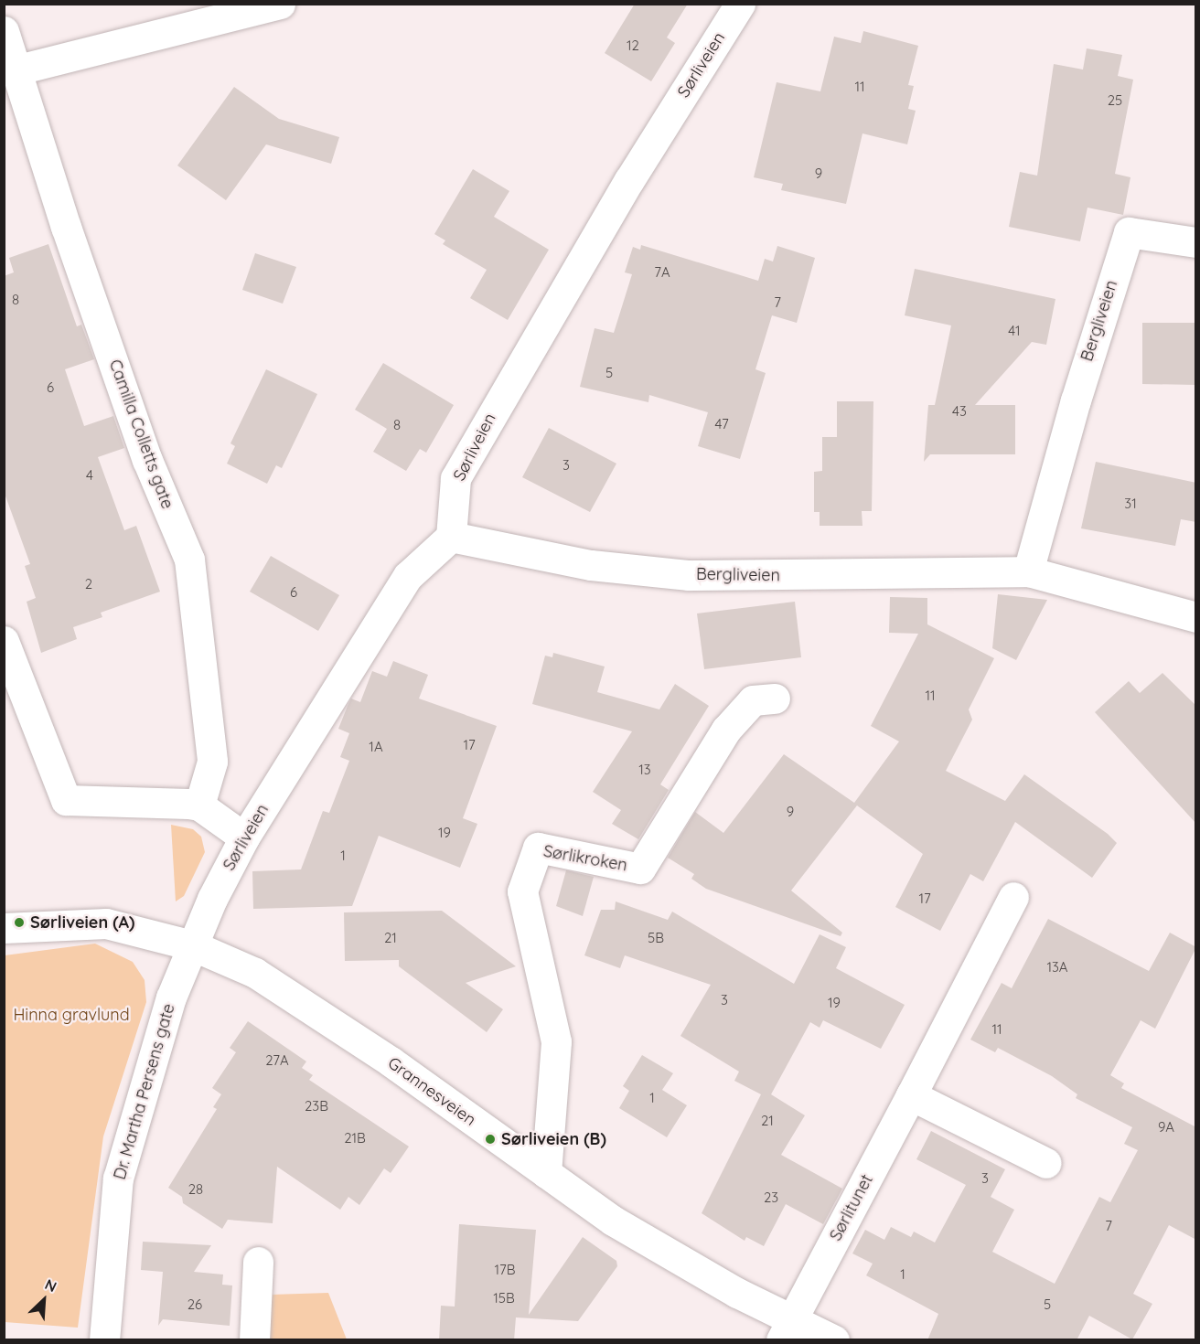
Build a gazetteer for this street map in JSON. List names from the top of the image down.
{
  "streets": {
    "street": [
      "Sørliveien",
      "Bergliveien",
      "Camilla Colletts gate",
      "Sørlikroken",
      "Dr. Martha Persens gate",
      "Grannesveien",
      "Sørlitunet"
    ]
  },
  "crossings": [
    ["Sørliveien", "Bergliveien"],
    ["Sørliveien", "Dr. Martha Persens gate"],
    ["Sørliveien", "Grannesveien"],
    ["Sørlikroken", "Grannesveien"],
    ["Dr. Martha Persens gate", "Grannesveien"],
    ["Grannesveien", "Sørlitunet"]
  ],
  "parks": ["Hinna gravlund"],
  "places": ["Sørliveien (A)", "Sørliveien (B)"],
  "house_numbers": [
    "12",
    "11",
    "25",
    "9",
    "7A",
    "8",
    "7",
    "41",
    "5",
    "6",
    "43",
    "47",
    "8",
    "3",
    "4",
    "31",
    "2",
    "6",
    "11",
    "17",
    "1A",
    "13",
    "9",
    "19",
    "1",
    "17",
    "21",
    "5B",
    "13A",
    "3",
    "19",
    "11",
    "27A",
    "1",
    "23B",
    "21",
    "9A",
    "21B",
    "3",
    "28",
    "23",
    "7",
    "17B",
    "1",
    "15B",
    "26",
    "5"
  ],
  "north": "top right"
}
